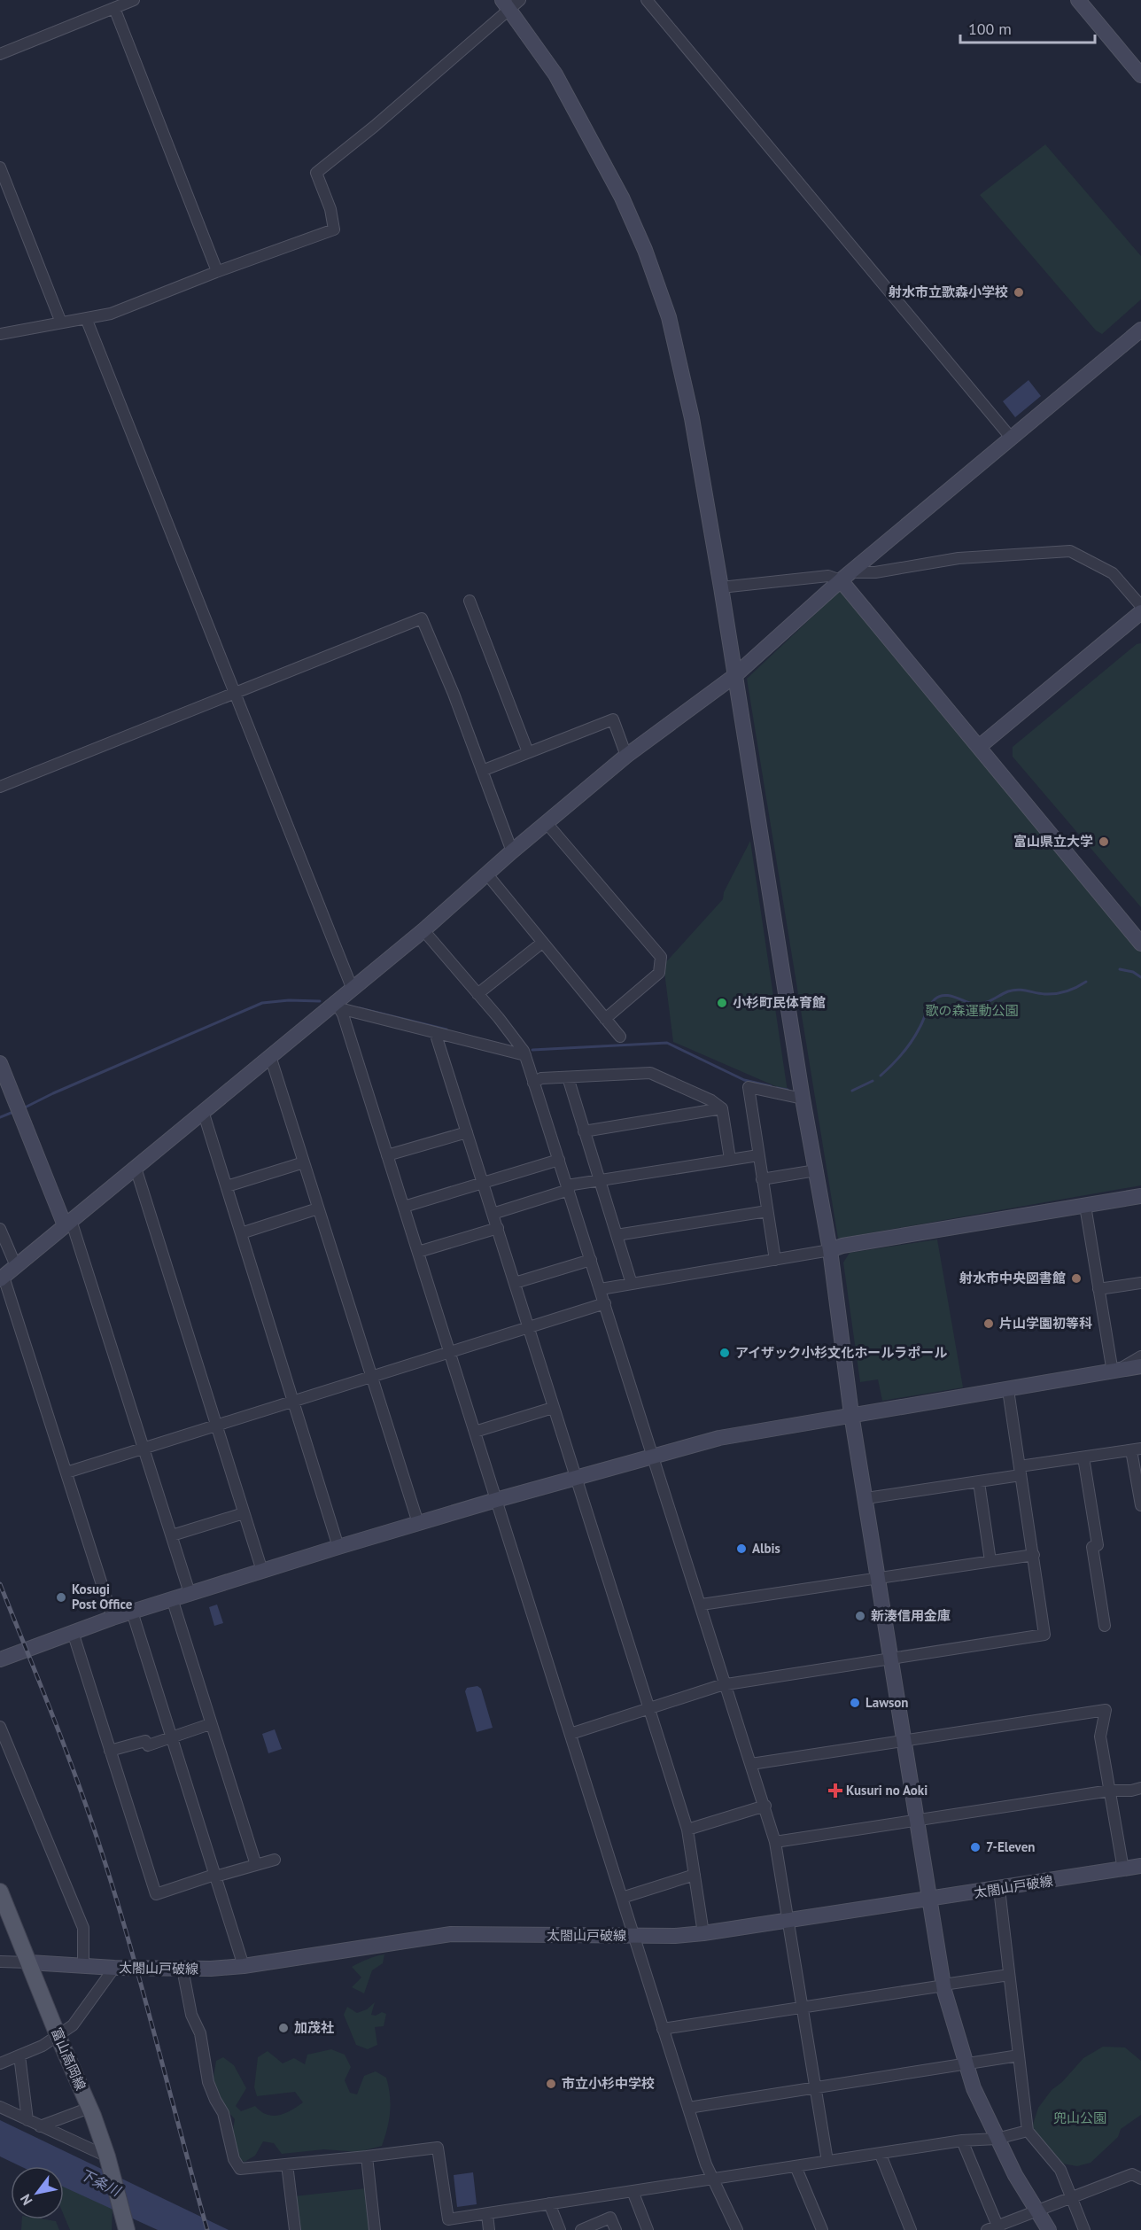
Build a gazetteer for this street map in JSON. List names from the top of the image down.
{
  "streets": {
    "main road": ["富山高岡線"],
    "street": ["太閤山戸破線"]
  },
  "crossings": [
    ["太閤山戸破線", "富山高岡線"]
  ],
  "water": ["下条川"],
  "parks": ["歌の森運動公園", "兜山公園"],
  "places": {
    "other": [
      "射水市立歌森小学校",
      "富山県立大学",
      "小杉町民体育館",
      "射水市中央図書館",
      "片山学園初等科",
      "アイザック小杉文化ホールラポール",
      "Albis",
      "Kosugi Post Office",
      "新湊信用金庫",
      "Lawson",
      "7-Eleven",
      "加茂社",
      "市立小杉中学校"
    ],
    "health": ["Kusuri no Aoki"]
  },
  "scale_bar": "100 m",
  "north": "bottom left"
}
